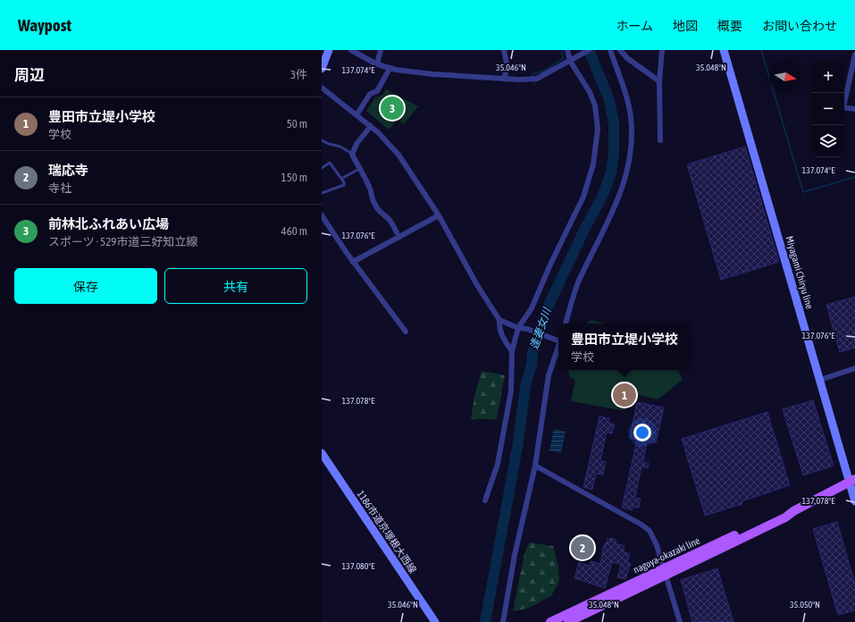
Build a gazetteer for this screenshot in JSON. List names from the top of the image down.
{
  "streets": {
    "main road": ["Miyagami Chiryu line", "1186市道京塚根大西線", "nagoya-okazaki line"]
  },
  "crossings": [
    ["Miyagami Chiryu line", "nagoya-okazaki line"]
  ],
  "water": ["逢妻女川"],
  "north": "right",
  "page": {
    "header": "Waypost",
    "nav": [
      "ホーム",
      "地図",
      "概要",
      "お問い合わせ"
    ],
    "heading": ["周辺", "3件"],
    "map_buttons": ["+", "−"],
    "pins": ["3", "1", "2"],
    "list": [
      {
        "mark": "1",
        "name": "豊田市立堤小学校",
        "note": "学校",
        "value": "50 m"
      },
      {
        "mark": "2",
        "name": "瑞応寺",
        "note": "寺社",
        "value": "150 m"
      },
      {
        "mark": "3",
        "name": "前林北ふれあい広場",
        "note": "スポーツ · 529市道三好知立線",
        "value": "460 m"
      }
    ],
    "buttons": ["保存", "共有"],
    "popup": ["豊田市立堤小学校", "学校"]
  },
  "coordinates": [
    "35.046°N",
    "35.048°N",
    "137.074°E",
    "137.076°E",
    "137.078°E",
    "137.080°E",
    "35.050°N"
  ]
}
